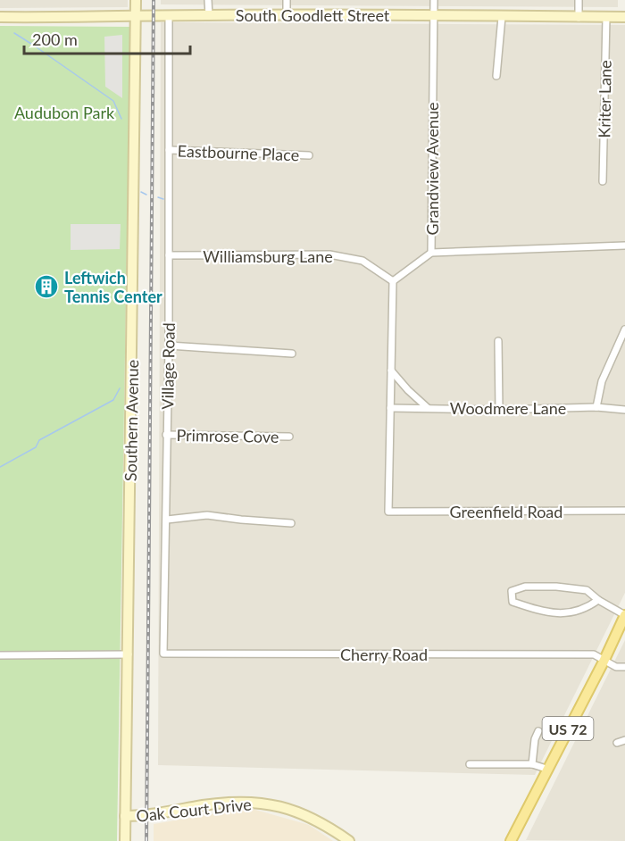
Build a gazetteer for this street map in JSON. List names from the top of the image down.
{
  "streets": {
    "main road": ["US 72"],
    "street": [
      "South Goodlett Street",
      "Kriter Lane",
      "Eastbourne Place",
      "Grandview Avenue",
      "Williamsburg Lane",
      "Village Road",
      "Woodmere Lane",
      "Southern Avenue",
      "Primrose Cove",
      "Greenfield Road",
      "Cherry Road",
      "Oak Court Drive"
    ]
  },
  "crossings": [
    ["South Goodlett Street", "Kriter Lane"],
    ["South Goodlett Street", "Grandview Avenue"],
    ["South Goodlett Street", "Village Road"],
    ["South Goodlett Street", "Southern Avenue"],
    ["Eastbourne Place", "Village Road"],
    ["Grandview Avenue", "Williamsburg Lane"],
    ["Williamsburg Lane", "Village Road"],
    ["Village Road", "Primrose Cove"],
    ["Village Road", "Cherry Road"],
    ["Woodmere Lane", "Greenfield Road"],
    ["Southern Avenue", "Oak Court Drive"],
    ["Cherry Road", "US 72"]
  ],
  "parks": ["Audubon Park"],
  "places": {
    "building": ["Leftwich Tennis Center"]
  },
  "scale_bar": "200 m"
}
